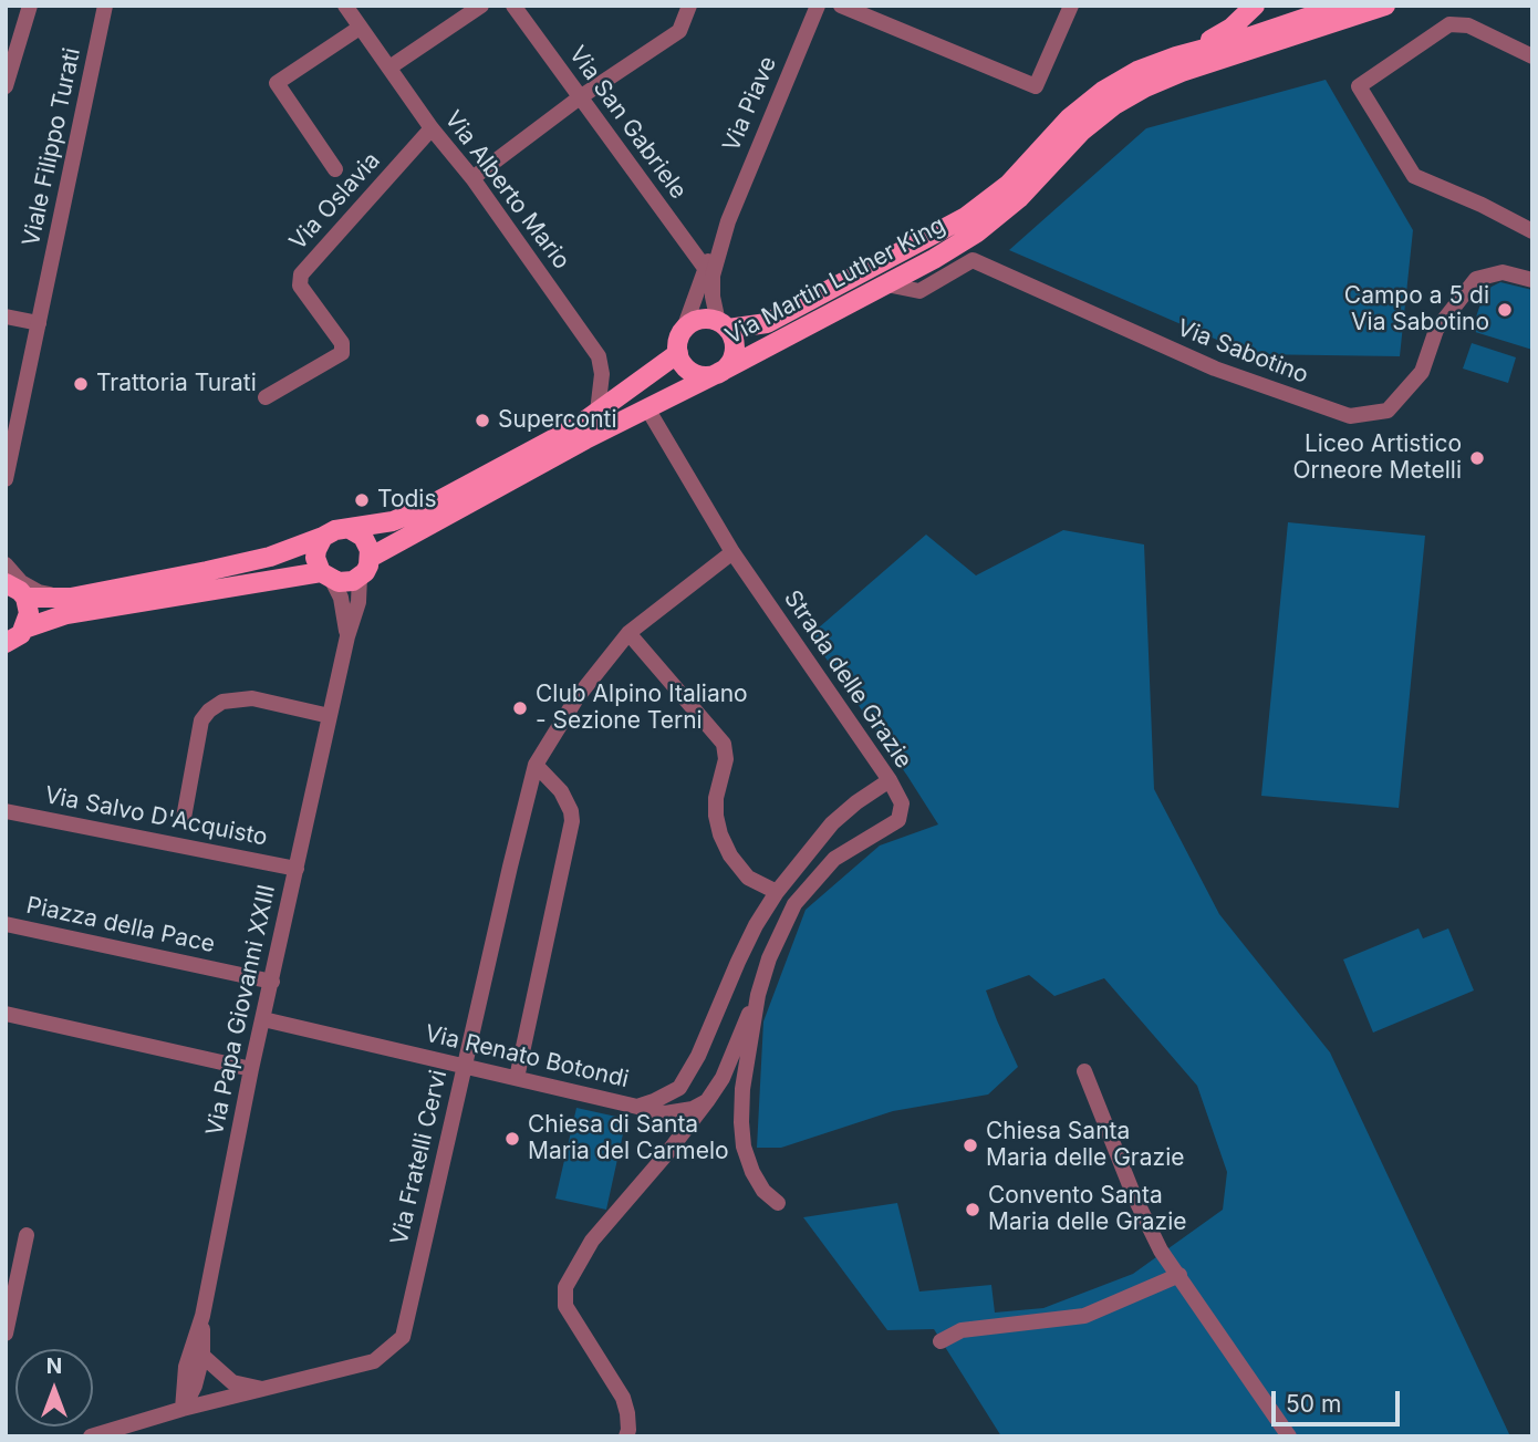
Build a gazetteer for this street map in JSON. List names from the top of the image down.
{
  "streets": {
    "main road": ["Via Piave", "Via Martin Luther King"],
    "street": [
      "Via San Gabriele",
      "Viale Filippo Turati",
      "Via Alberto Mario",
      "Via Oslavia",
      "Via Sabotino",
      "Strada delle Grazie",
      "Via Salvo D'Acquisto",
      "Piazza della Pace",
      "Via Papa Giovanni XXIII",
      "Via Renato Botondi",
      "Via Fratelli Cervi"
    ]
  },
  "crossings": [
    ["Via Piave", "Via San Gabriele"],
    ["Via Piave", "Via Martin Luther King"],
    ["Via Alberto Mario", "Via Oslavia"],
    ["Via Martin Luther King", "Via Sabotino"],
    ["Strada delle Grazie", "Via Renato Botondi"],
    ["Strada delle Grazie", "Via Fratelli Cervi"],
    ["Via Salvo D'Acquisto", "Via Papa Giovanni XXIII"],
    ["Piazza della Pace", "Via Papa Giovanni XXIII"],
    ["Via Papa Giovanni XXIII", "Via Renato Botondi"],
    ["Via Renato Botondi", "Via Fratelli Cervi"]
  ],
  "places": [
    "Campo a 5 di Via Sabotino",
    "Trattoria Turati",
    "Superconti",
    "Liceo Artistico Orneore Metelli",
    "Todis",
    "Club Alpino Italiano - Sezione Terni",
    "Chiesa di Santa Maria del Carmelo",
    "Chiesa Santa Maria delle Grazie",
    "Convento Santa Maria delle Grazie"
  ],
  "scale_bar": "50 m",
  "north": "top"
}
